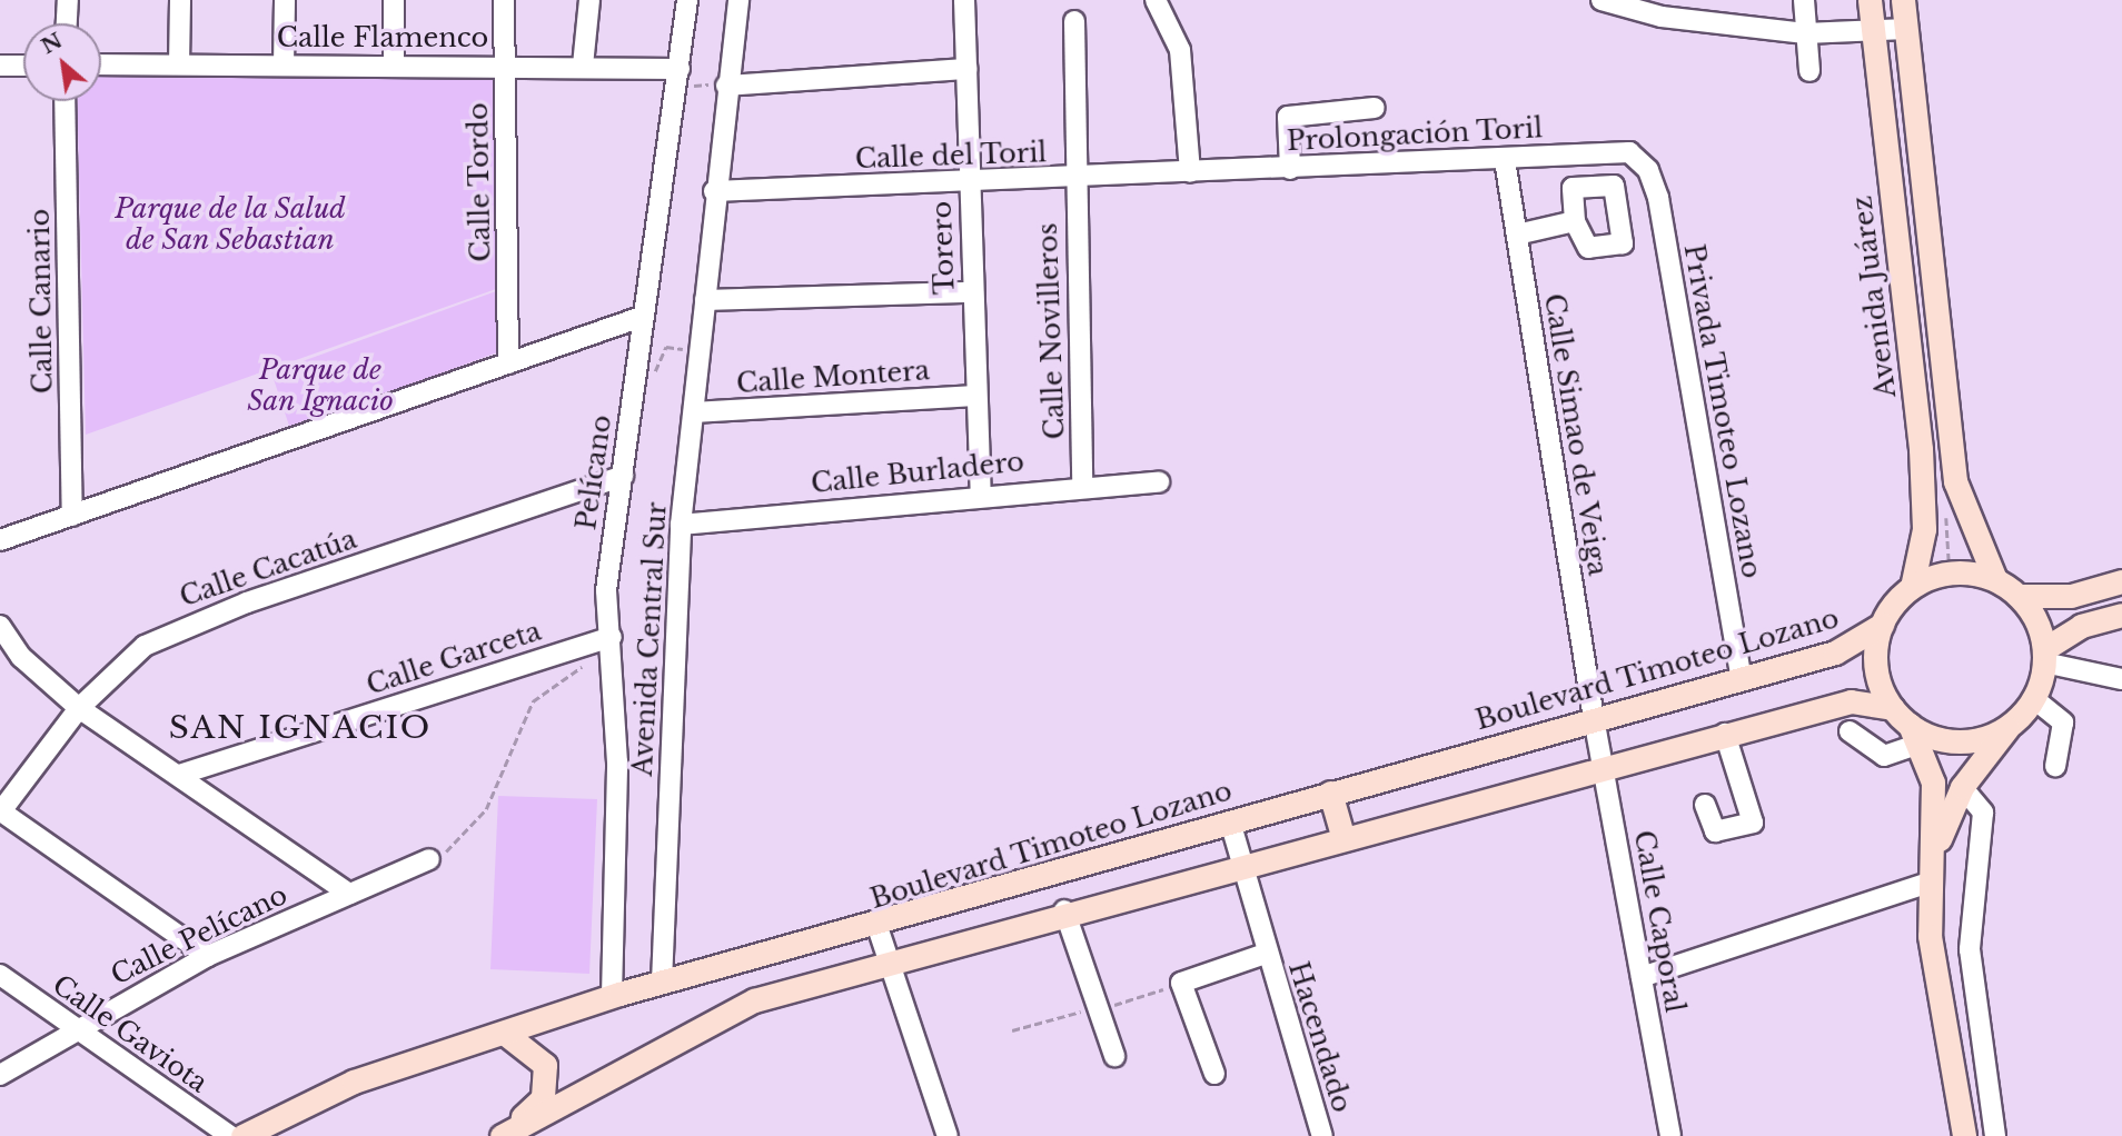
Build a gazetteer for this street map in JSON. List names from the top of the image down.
{
  "streets": {
    "main road": ["Avenida Juárez", "Boulevard Timoteo Lozano"],
    "street": [
      "Calle Flamenco",
      "Prolongación Toril",
      "Calle del Toril",
      "Calle Tordo",
      "Torero",
      "Calle Canario",
      "Calle Novilleros",
      "Calle Montera",
      "Privada Timoteo Lozano",
      "Calle Simao de Veiga",
      "Pelícano",
      "Calle Burladero",
      "Calle Cacatúa",
      "Avenida Central Sur",
      "Calle Garceta",
      "Calle Caporal",
      "Calle Pelícano",
      "Calle Gaviota",
      "Hacendado"
    ]
  },
  "crossings": [
    ["Calle Flamenco", "Calle Tordo"],
    ["Calle Flamenco", "Pelícano"],
    ["Prolongación Toril", "Calle del Toril"],
    ["Prolongación Toril", "Privada Timoteo Lozano"],
    ["Prolongación Toril", "Calle Simao de Veiga"],
    ["Calle del Toril", "Torero"],
    ["Calle del Toril", "Calle Novilleros"],
    ["Calle del Toril", "Avenida Central Sur"],
    ["Torero", "Calle Montera"],
    ["Torero", "Calle Burladero"],
    ["Avenida Juárez", "Boulevard Timoteo Lozano"],
    ["Calle Novilleros", "Calle Burladero"],
    ["Calle Montera", "Avenida Central Sur"],
    ["Privada Timoteo Lozano", "Boulevard Timoteo Lozano"],
    ["Calle Simao de Veiga", "Boulevard Timoteo Lozano"],
    ["Calle Simao de Veiga", "Calle Caporal"],
    ["Pelícano", "Calle Cacatúa"],
    ["Pelícano", "Avenida Central Sur"],
    ["Pelícano", "Calle Garceta"],
    ["Pelícano", "Boulevard Timoteo Lozano"],
    ["Calle Burladero", "Avenida Central Sur"],
    ["Avenida Central Sur", "Boulevard Timoteo Lozano"],
    ["Boulevard Timoteo Lozano", "Calle Caporal"],
    ["Boulevard Timoteo Lozano", "Hacendado"],
    ["Calle Pelícano", "Calle Gaviota"]
  ],
  "districts": ["SAN IGNACIO"],
  "parks": ["Parque de la Salud de San Sebastian", "Parque de San Ignacio"],
  "north": "top left"
}
